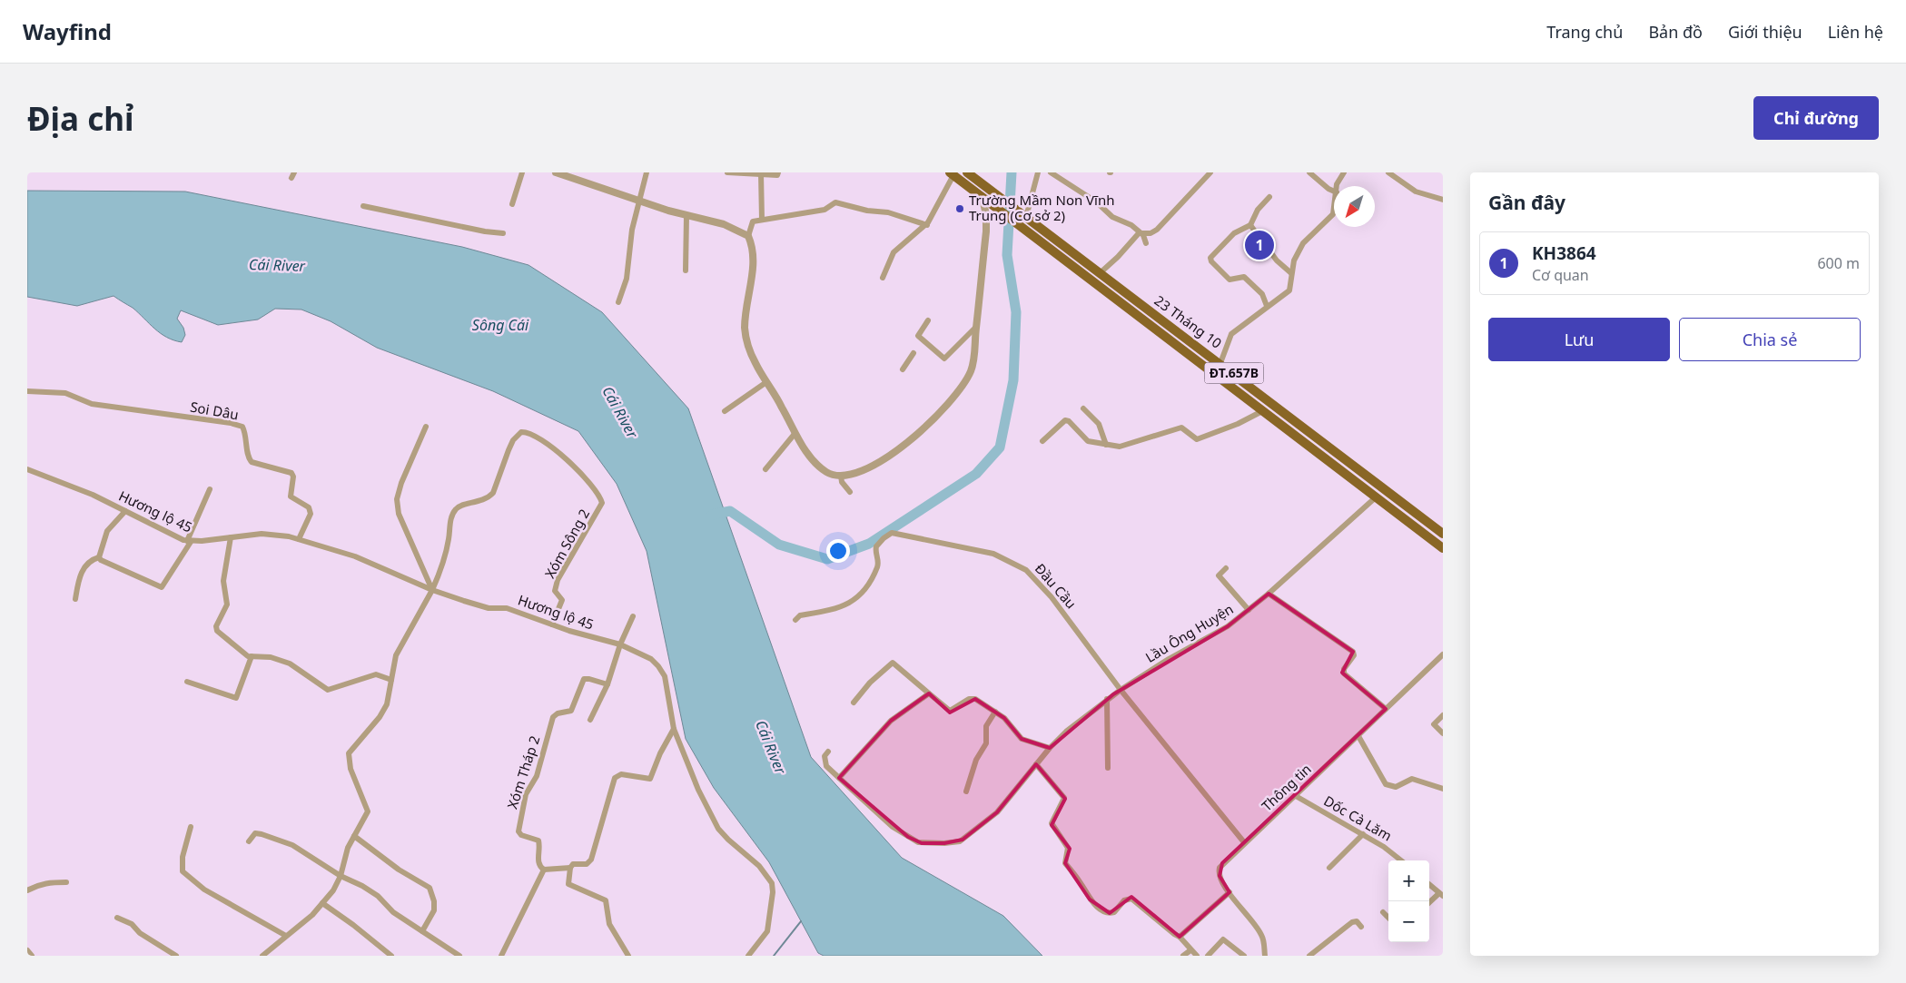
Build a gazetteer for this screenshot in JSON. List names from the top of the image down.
{
  "streets": {
    "main road": ["23 Tháng 10", "ĐT.657B"],
    "street": [
      "Soi Dâu",
      "Hương lộ 45",
      "Xóm Sông 2",
      "Đầu Cầu",
      "Lầu Ông Huyện",
      "Xóm Tháp 2",
      "Thông tin",
      "Dốc Cà Lăm"
    ]
  },
  "crossings": [
    ["23 Tháng 10", "ĐT.657B"],
    ["23 Tháng 10", "Lầu Ông Huyện"],
    ["Soi Dâu", "Hương lộ 45"],
    ["Hương lộ 45", "Xóm Sông 2"],
    ["Đầu Cầu", "Lầu Ông Huyện"],
    ["Đầu Cầu", "Thông tin"],
    ["Thông tin", "Dốc Cà Lăm"]
  ],
  "water": ["Cái River", "Sông Cái"],
  "places": ["Trường Mầm Non Vĩnh Trung (Cơ sở 2)"],
  "north": "bottom left",
  "page": {
    "header": "Wayfind",
    "nav": [
      "Trang chủ",
      "Bản đồ",
      "Giới thiệu",
      "Liên hệ"
    ],
    "buttons": [
      "Chỉ đường",
      ["Lưu", "Chia sẻ"]
    ],
    "title": "Địa chỉ",
    "heading": "Gần đây",
    "pins": "1",
    "list": [
      {
        "mark": "1",
        "name": "KH3864",
        "note": "Cơ quan",
        "value": "600 m"
      }
    ],
    "map_buttons": ["+", "−"]
  }
}
